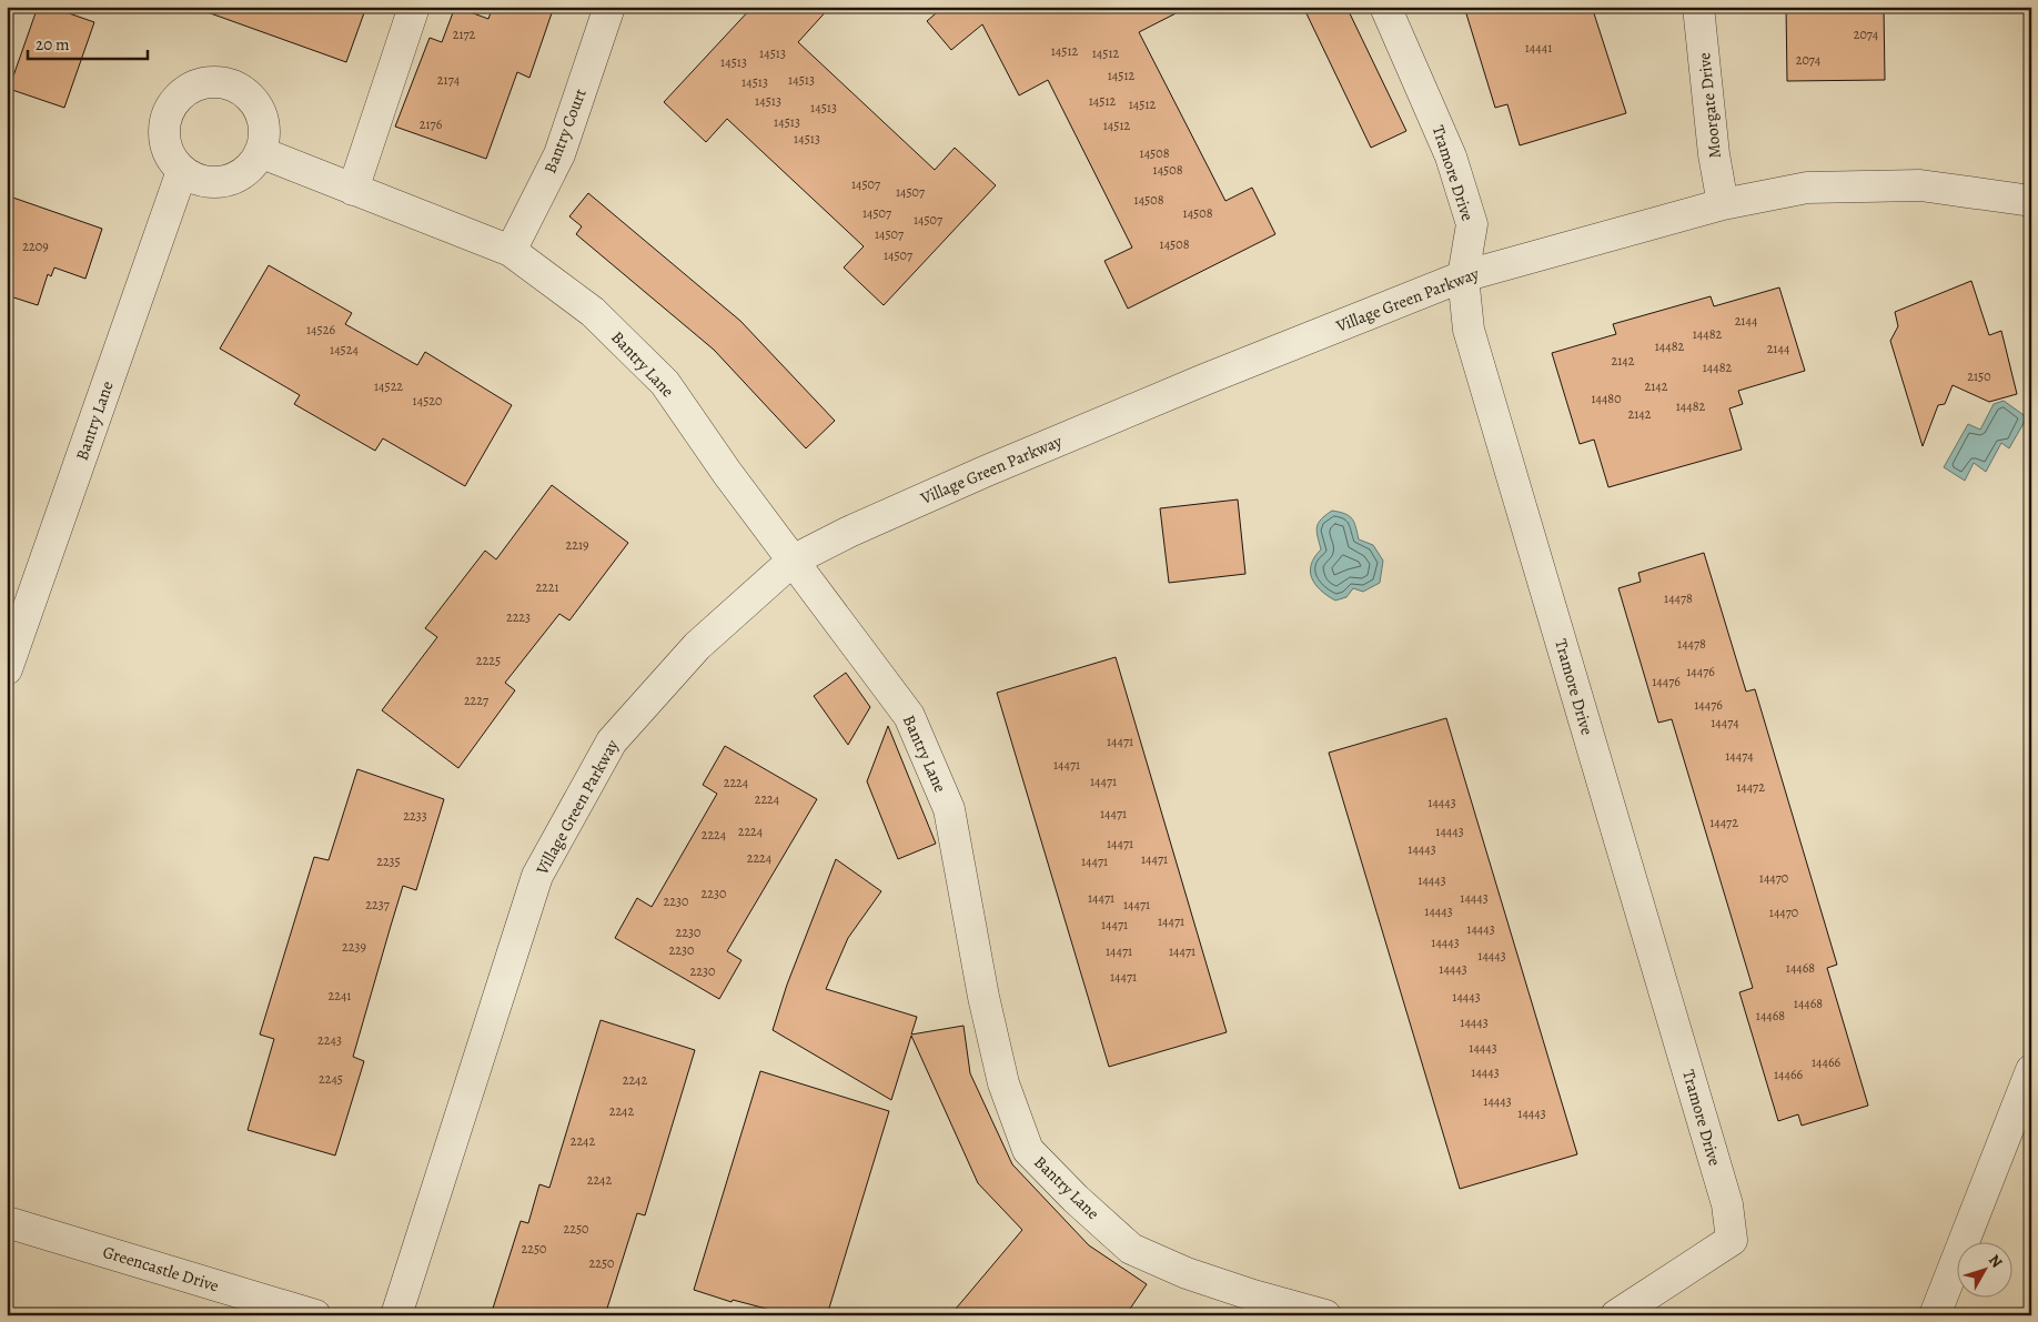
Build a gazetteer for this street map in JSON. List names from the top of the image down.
{
  "streets": {
    "street": [
      "Moorgate Drive",
      "Bantry Court",
      "Tramore Drive",
      "Village Green Parkway",
      "Bantry Lane",
      "Greencastle Drive"
    ]
  },
  "crossings": [
    ["Moorgate Drive", "Village Green Parkway"],
    ["Bantry Court", "Bantry Lane"],
    ["Tramore Drive", "Village Green Parkway"],
    ["Village Green Parkway", "Bantry Lane"]
  ],
  "house_numbers": [
    "2172",
    "2074",
    "14441",
    "14512",
    "14513",
    "14512",
    "2074",
    "14513",
    "14512",
    "2174",
    "14513",
    "14513",
    "14513",
    "14512",
    "14512",
    "14513",
    "14513",
    "2176",
    "14512",
    "14513",
    "14508",
    "14508",
    "14507",
    "14507",
    "14508",
    "14507",
    "14508",
    "14507",
    "14507",
    "14508",
    "2209",
    "14507",
    "2144",
    "14526",
    "14482",
    "14482",
    "2144",
    "14524",
    "2142",
    "14482",
    "2150",
    "14522",
    "2142",
    "14480",
    "14520",
    "14482",
    "2142",
    "2219",
    "2221",
    "14478",
    "2223",
    "14478",
    "2225",
    "14476",
    "14476",
    "2227",
    "14476",
    "14474",
    "14471",
    "14474",
    "14471",
    "14471",
    "2224",
    "14472",
    "2224",
    "14443",
    "14471",
    "2233",
    "14472",
    "2224",
    "14443",
    "2224",
    "14471",
    "14443",
    "2224",
    "14471",
    "2235",
    "14471",
    "14470",
    "14443",
    "2230",
    "14471",
    "14443",
    "2230",
    "2237",
    "14471",
    "14443",
    "14470",
    "14471",
    "14471",
    "14443",
    "2230",
    "14443",
    "2239",
    "2230",
    "14471",
    "14471",
    "14443",
    "14468",
    "14443",
    "2230",
    "14471",
    "2241",
    "14443",
    "14468",
    "14468",
    "14443",
    "2243",
    "14443",
    "14466",
    "14443",
    "14466",
    "2245",
    "2242",
    "14443",
    "2242",
    "14443",
    "2242",
    "2242",
    "2250",
    "2250",
    "2250"
  ],
  "scale_bar": "20 m",
  "north": "top right"
}
